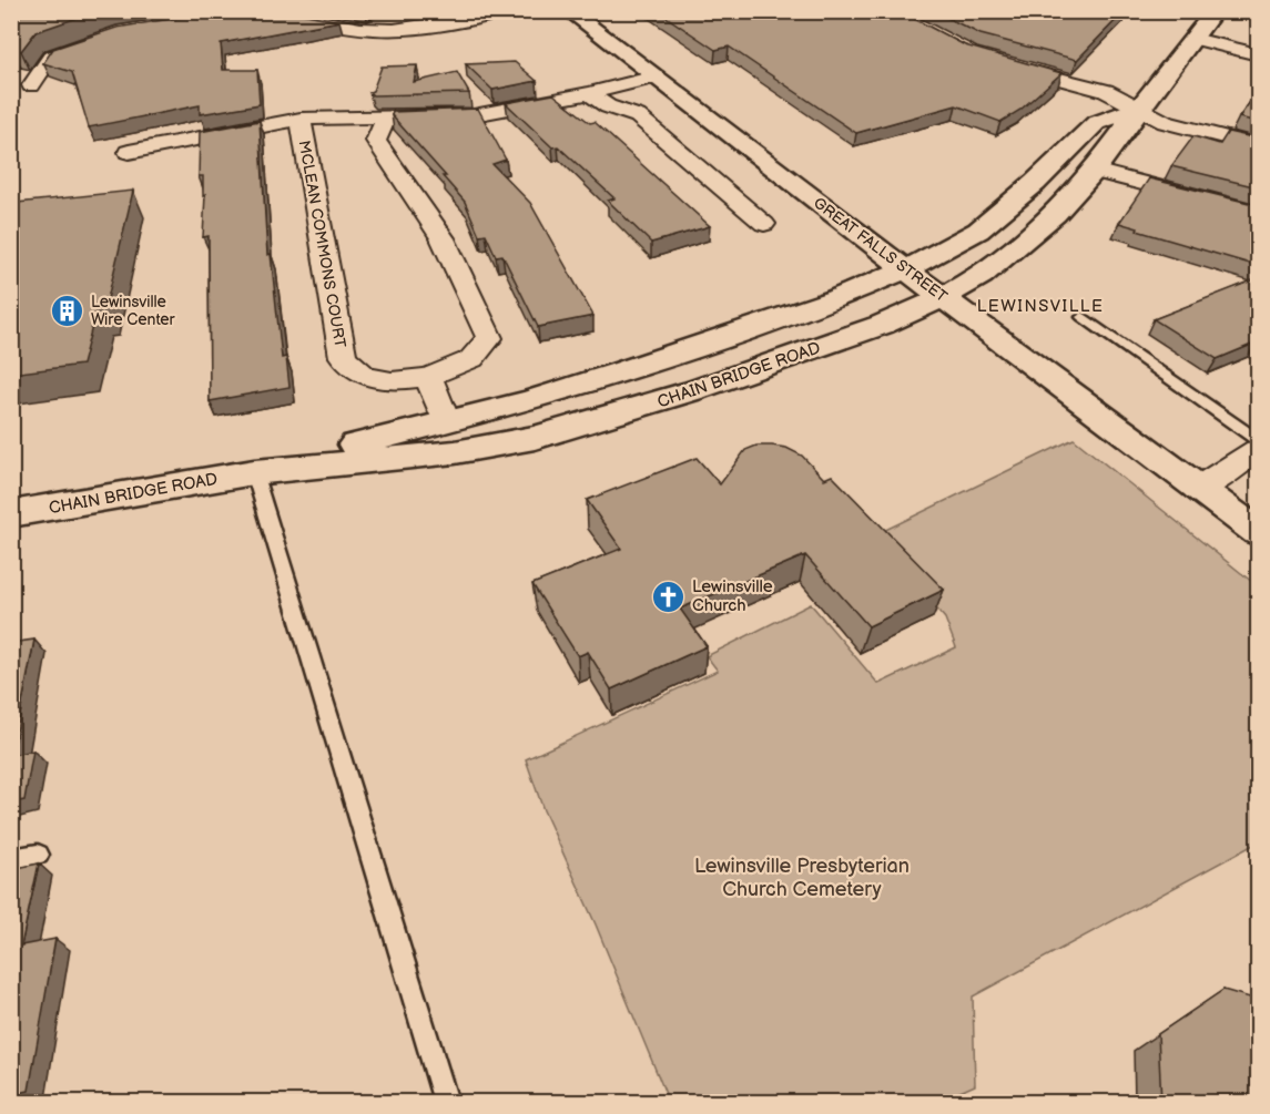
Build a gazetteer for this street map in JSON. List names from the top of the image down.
{
  "streets": {
    "main road": ["GREAT FALLS STREET", "CHAIN BRIDGE ROAD"],
    "street": ["MCLEAN COMMONS COURT"]
  },
  "crossings": [
    ["GREAT FALLS STREET", "CHAIN BRIDGE ROAD"]
  ],
  "districts": ["LEWINSVILLE"],
  "parks": ["Lewinsville Presbyterian Church Cemetery"],
  "places": {
    "building": ["Lewinsville Wire Center"],
    "church": ["Lewinsville Church"]
  }
}
